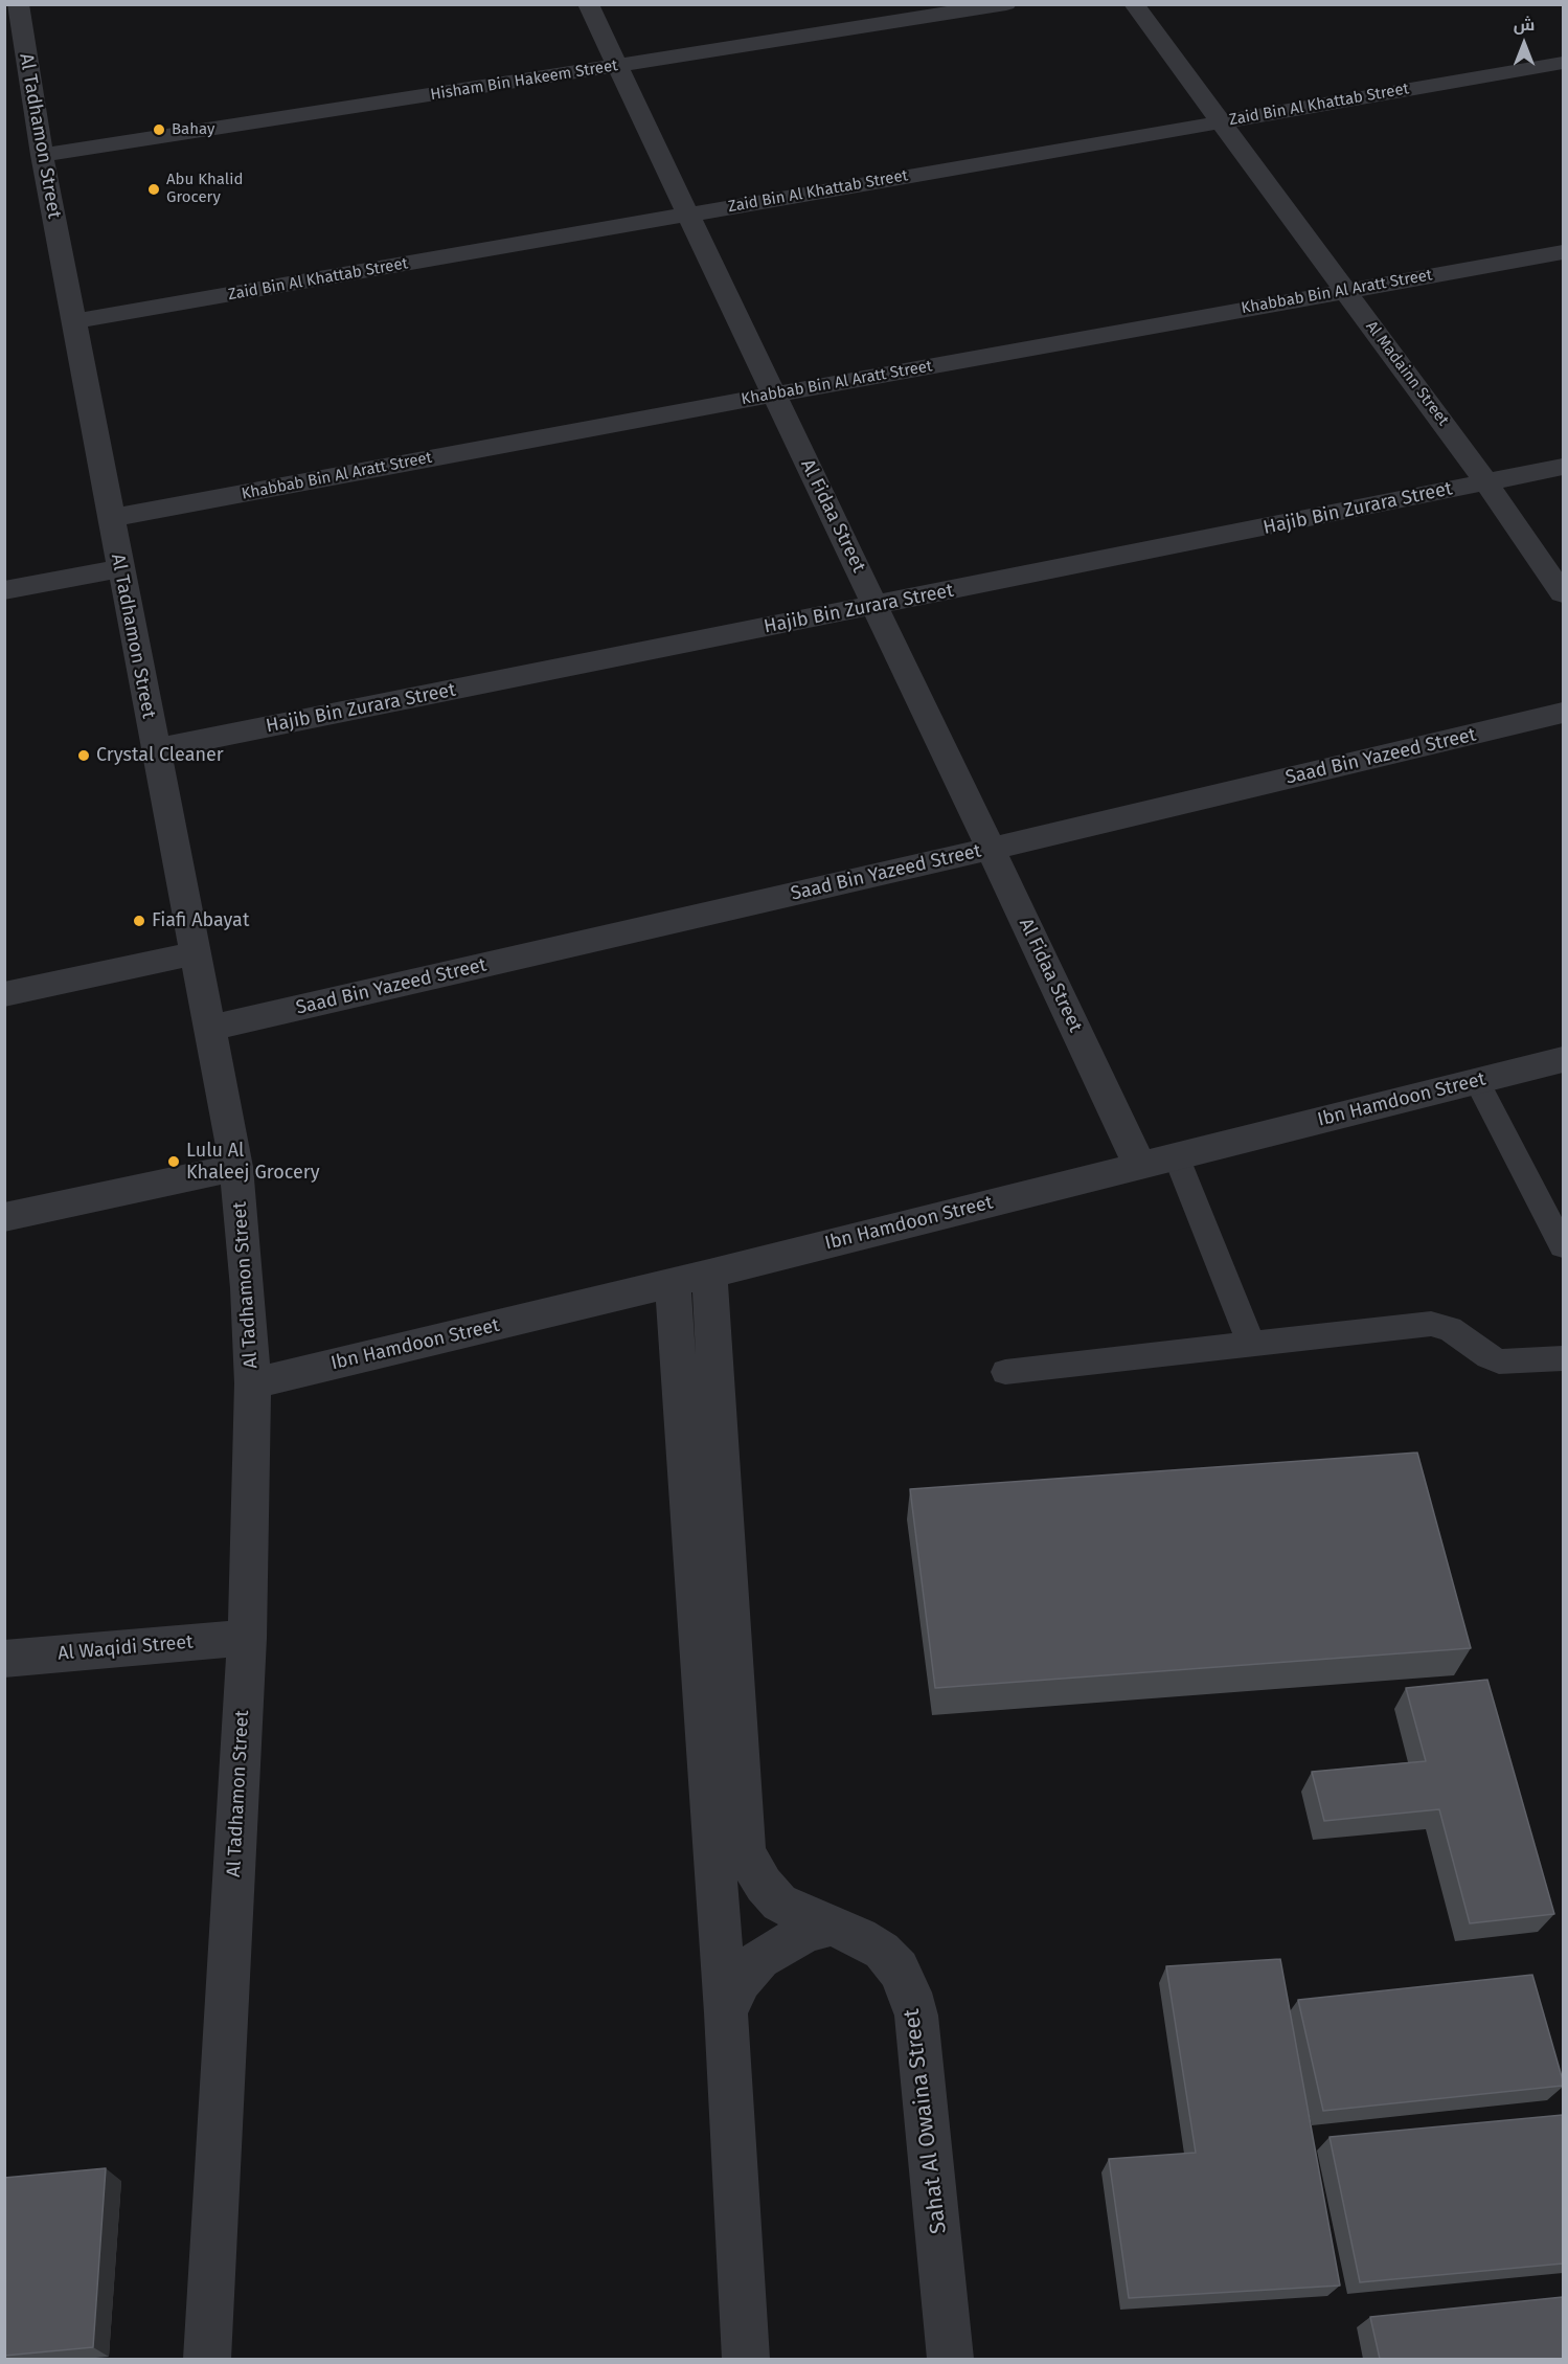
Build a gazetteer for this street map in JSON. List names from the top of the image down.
{
  "streets": {
    "street": [
      "Hisham Bin Hakeem Street",
      "Zaid Bin Al Khattab Street",
      "Al Tadhamon Street",
      "Khabbab Bin Al Aratt Street",
      "Al Madainn Street",
      "Hajib Bin Zurara Street",
      "Al Fidaa Street",
      "Saad Bin Yazeed Street",
      "Ibn Hamdoon Street",
      "Al Waqidi Street",
      "Sahat Al Owaina Street"
    ]
  },
  "crossings": [
    ["Hisham Bin Hakeem Street", "Al Tadhamon Street"],
    ["Hisham Bin Hakeem Street", "Al Fidaa Street"],
    ["Zaid Bin Al Khattab Street", "Al Tadhamon Street"],
    ["Zaid Bin Al Khattab Street", "Al Madainn Street"],
    ["Zaid Bin Al Khattab Street", "Al Fidaa Street"],
    ["Al Tadhamon Street", "Khabbab Bin Al Aratt Street"],
    ["Al Tadhamon Street", "Hajib Bin Zurara Street"],
    ["Al Tadhamon Street", "Saad Bin Yazeed Street"],
    ["Al Tadhamon Street", "Ibn Hamdoon Street"],
    ["Al Tadhamon Street", "Al Waqidi Street"],
    ["Khabbab Bin Al Aratt Street", "Al Madainn Street"],
    ["Khabbab Bin Al Aratt Street", "Al Fidaa Street"],
    ["Al Madainn Street", "Hajib Bin Zurara Street"],
    ["Hajib Bin Zurara Street", "Al Fidaa Street"],
    ["Al Fidaa Street", "Saad Bin Yazeed Street"],
    ["Al Fidaa Street", "Ibn Hamdoon Street"],
    ["Ibn Hamdoon Street", "Sahat Al Owaina Street"]
  ],
  "places": [
    "Bahay",
    "Abu Khalid Grocery",
    "Crystal Cleaner",
    "Fiafi Abayat",
    "Lulu Al Khaleej Grocery"
  ],
  "north": "top"
}
